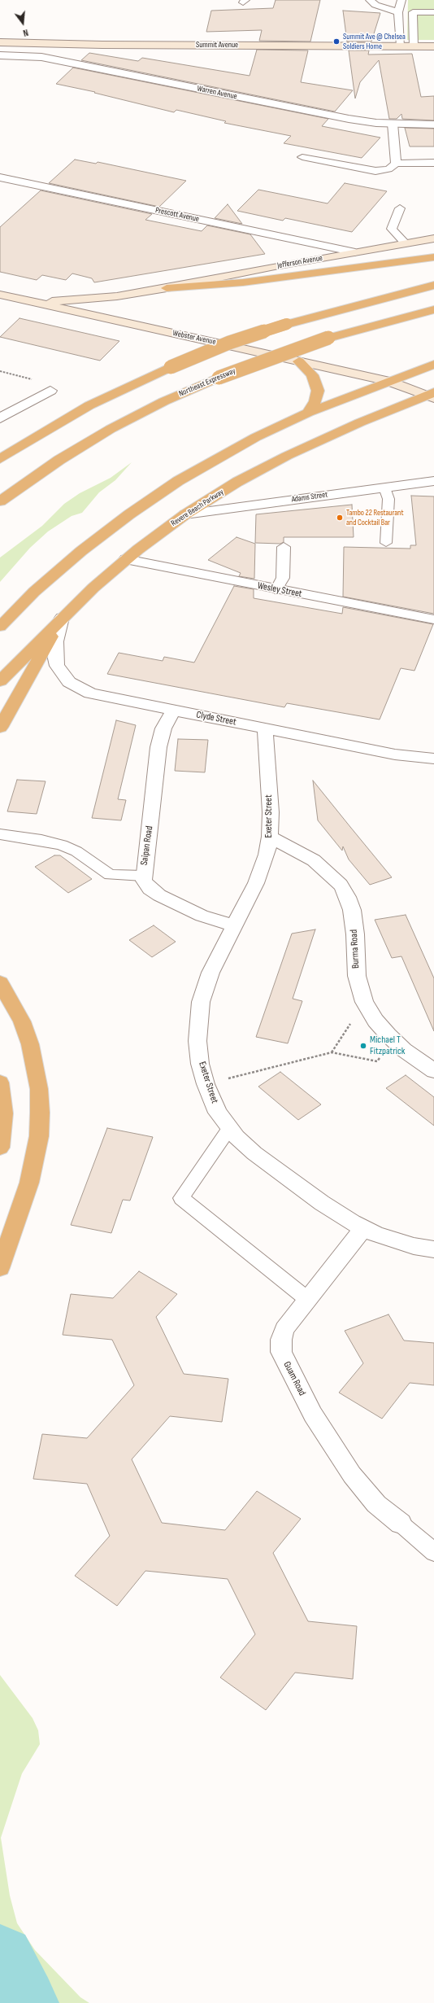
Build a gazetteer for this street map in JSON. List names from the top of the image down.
{
  "streets": {
    "highway": ["Northeast Expressway", "Revere Beach Parkway"],
    "street": [
      "Summit Avenue",
      "Warren Avenue",
      "Prescott Avenue",
      "Jefferson Avenue",
      "Webster Avenue",
      "Adams Street",
      "Wesley Street",
      "Clyde Street",
      "Exeter Street",
      "Saipan Road",
      "Burma Road",
      "Guam Road"
    ]
  },
  "crossings": [
    ["Prescott Avenue", "Jefferson Avenue"],
    ["Jefferson Avenue", "Webster Avenue"],
    ["Webster Avenue", "Revere Beach Parkway"],
    ["Adams Street", "Revere Beach Parkway"],
    ["Revere Beach Parkway", "Wesley Street"],
    ["Revere Beach Parkway", "Clyde Street"],
    ["Clyde Street", "Exeter Street"],
    ["Clyde Street", "Saipan Road"],
    ["Exeter Street", "Saipan Road"],
    ["Exeter Street", "Burma Road"],
    ["Exeter Street", "Guam Road"]
  ],
  "places": ["Summit Ave @ Chelsea Soldiers Home", "Tambo 22 Restaurant and Cocktail Bar", "Michael T Fitzpatrick"],
  "north": "bottom"
}
